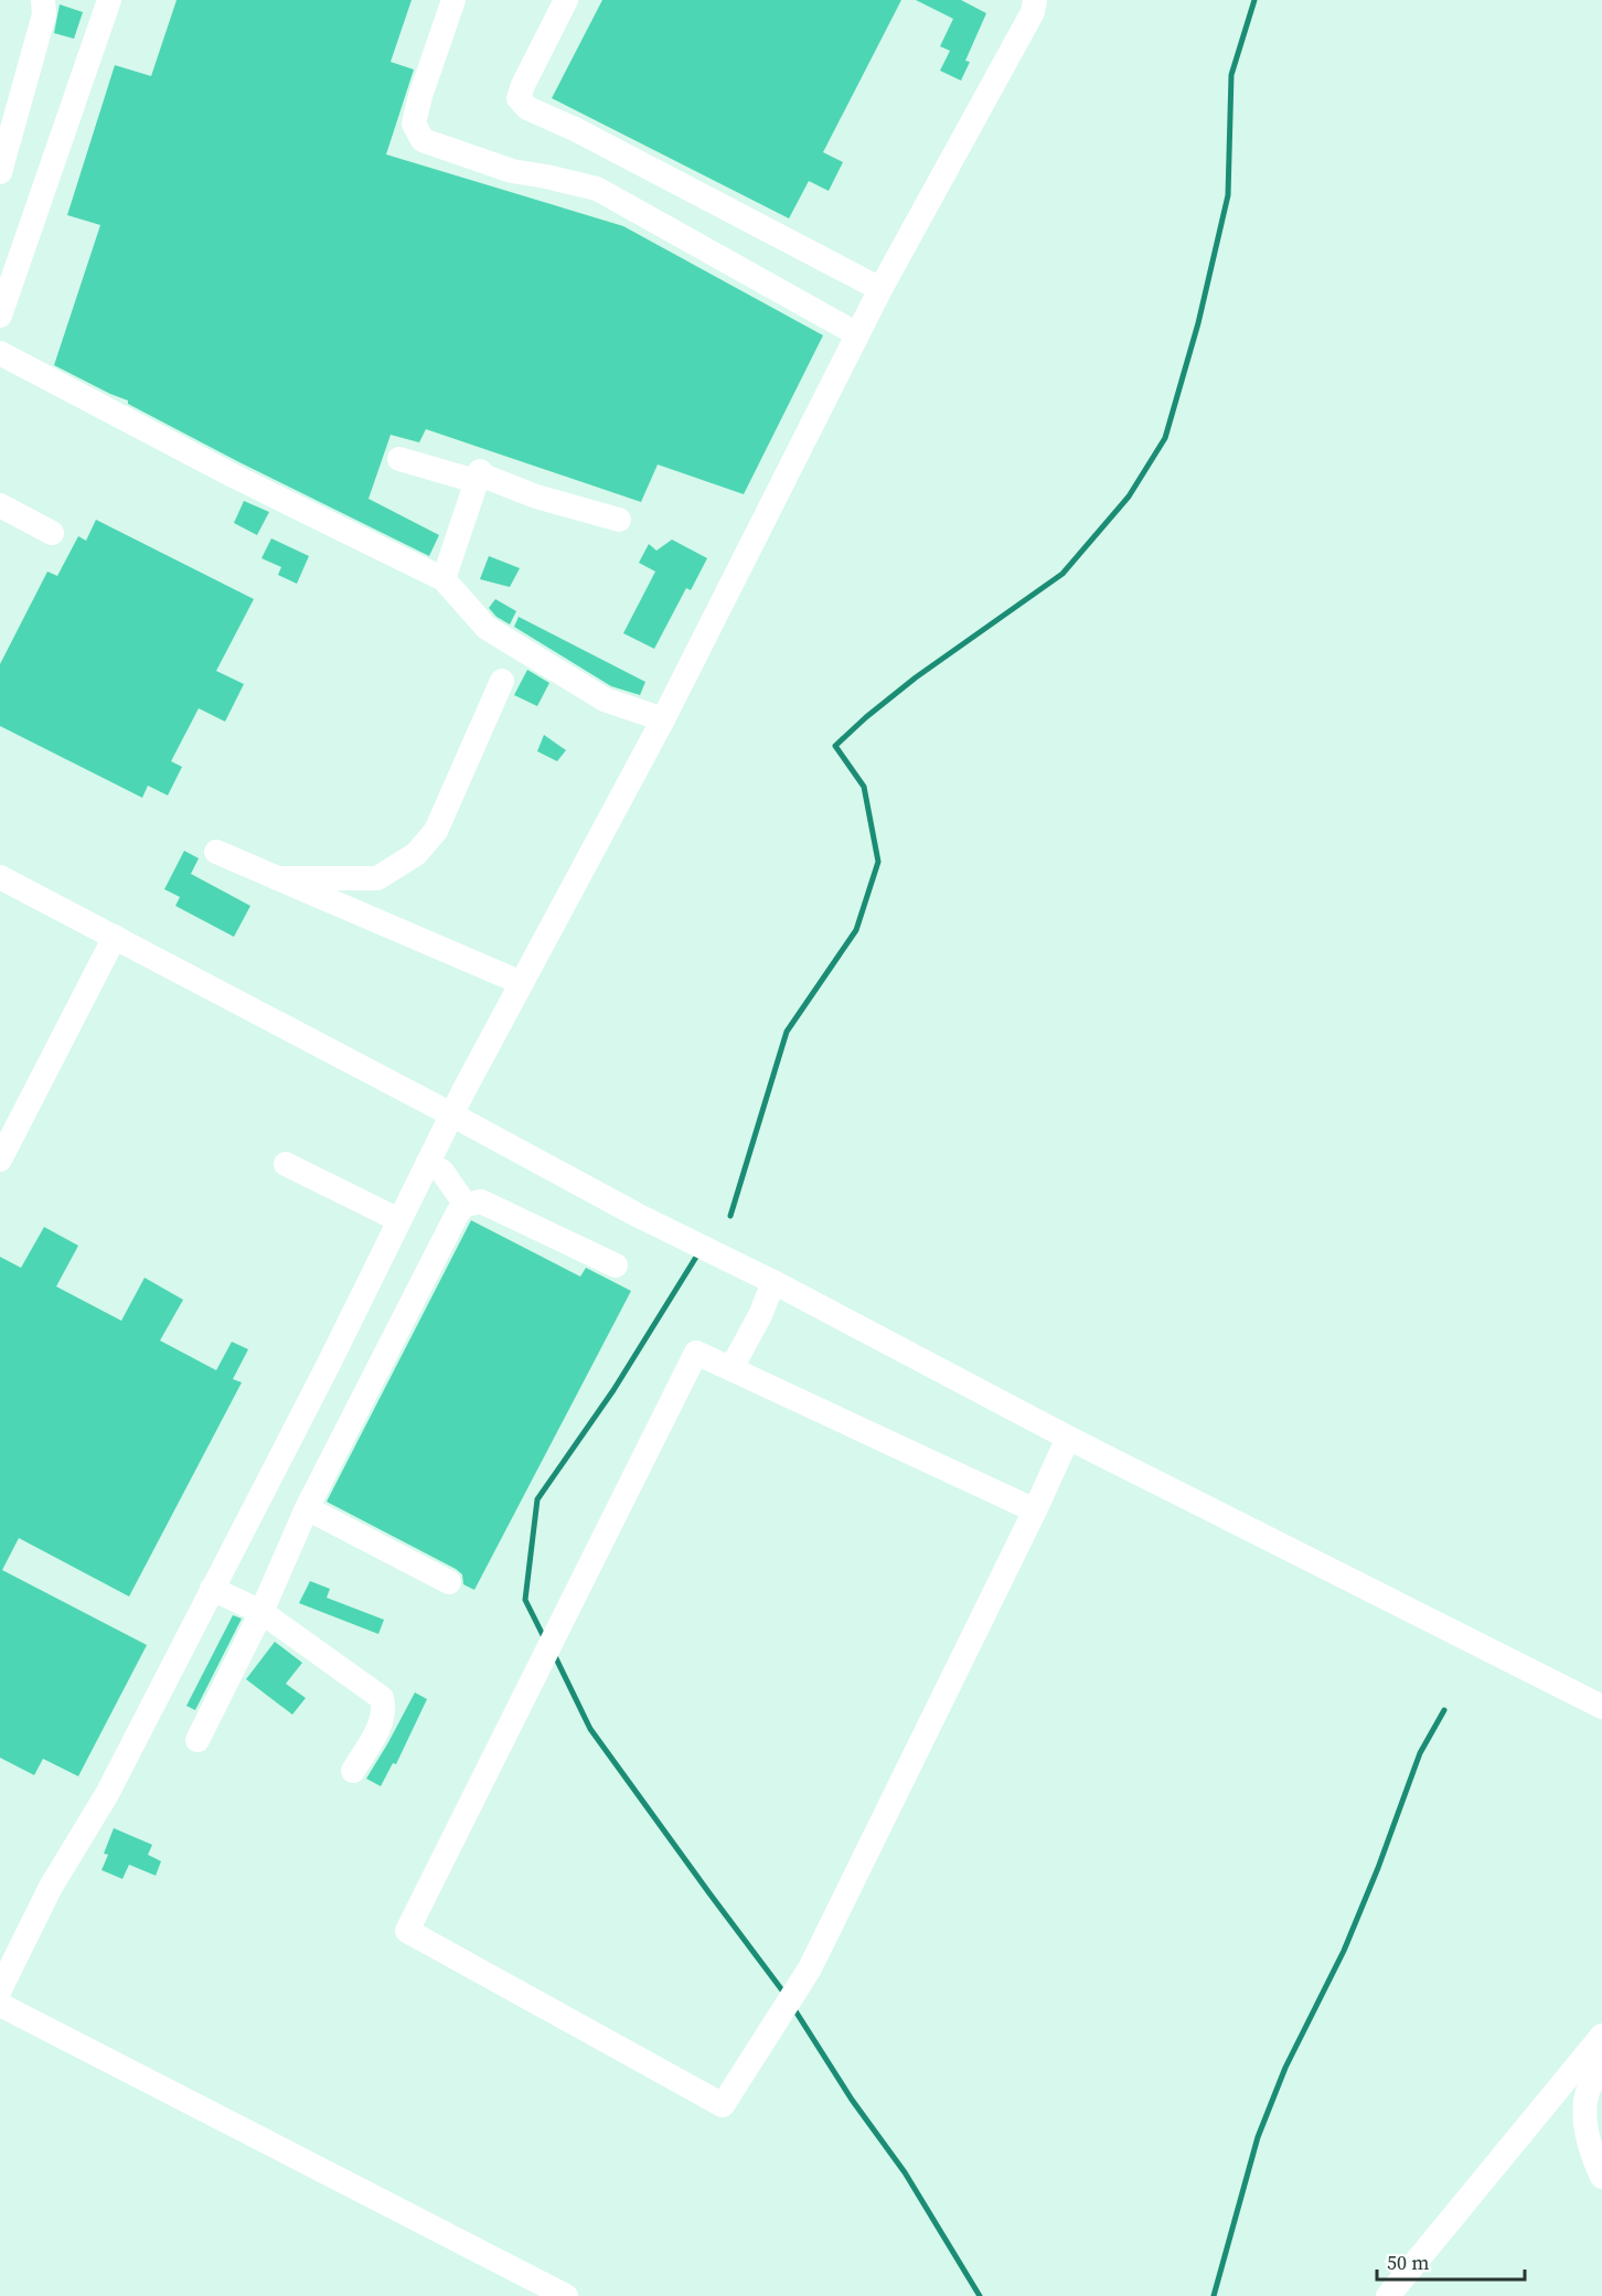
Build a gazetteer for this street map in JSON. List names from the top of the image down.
{
  "scale_bar": "50 m"
}
